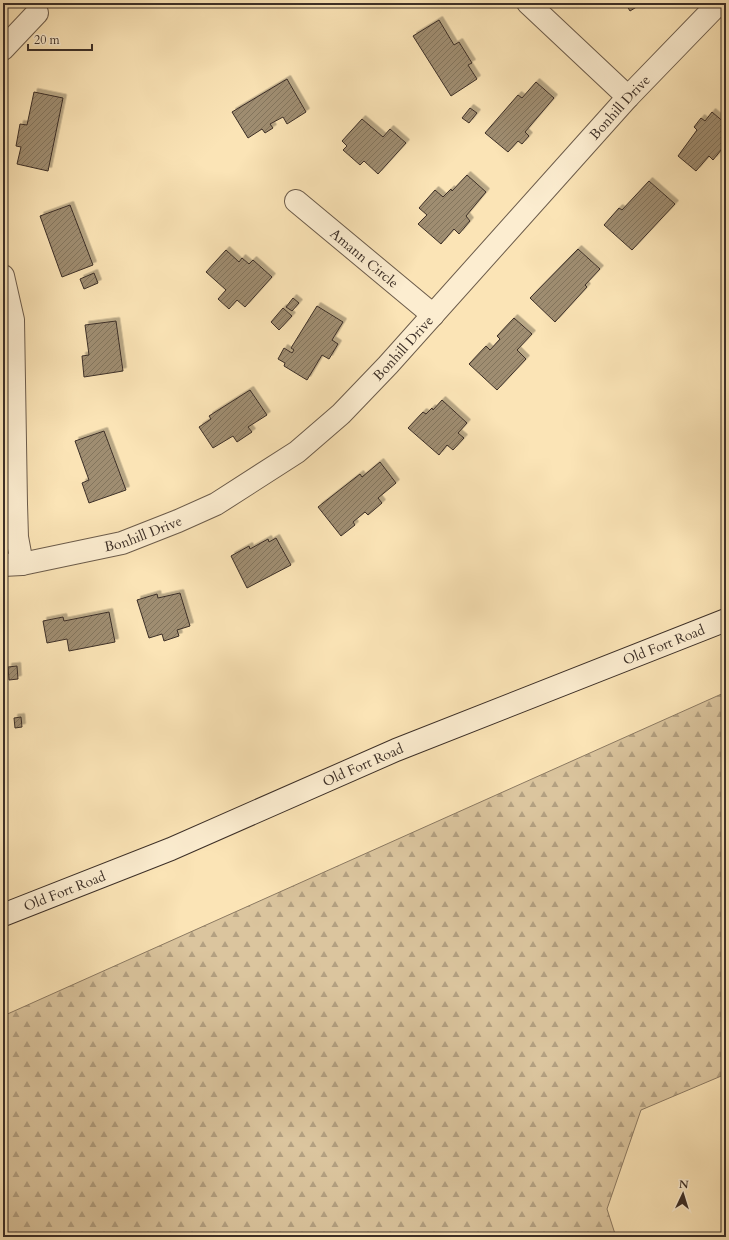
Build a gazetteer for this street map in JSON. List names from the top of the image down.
{
  "streets": {
    "street": ["Bonhill Drive", "Amann Circle", "Old Fort Road"]
  },
  "crossings": [
    ["Bonhill Drive", "Amann Circle"]
  ],
  "scale_bar": "20 m",
  "north": "top"
}
